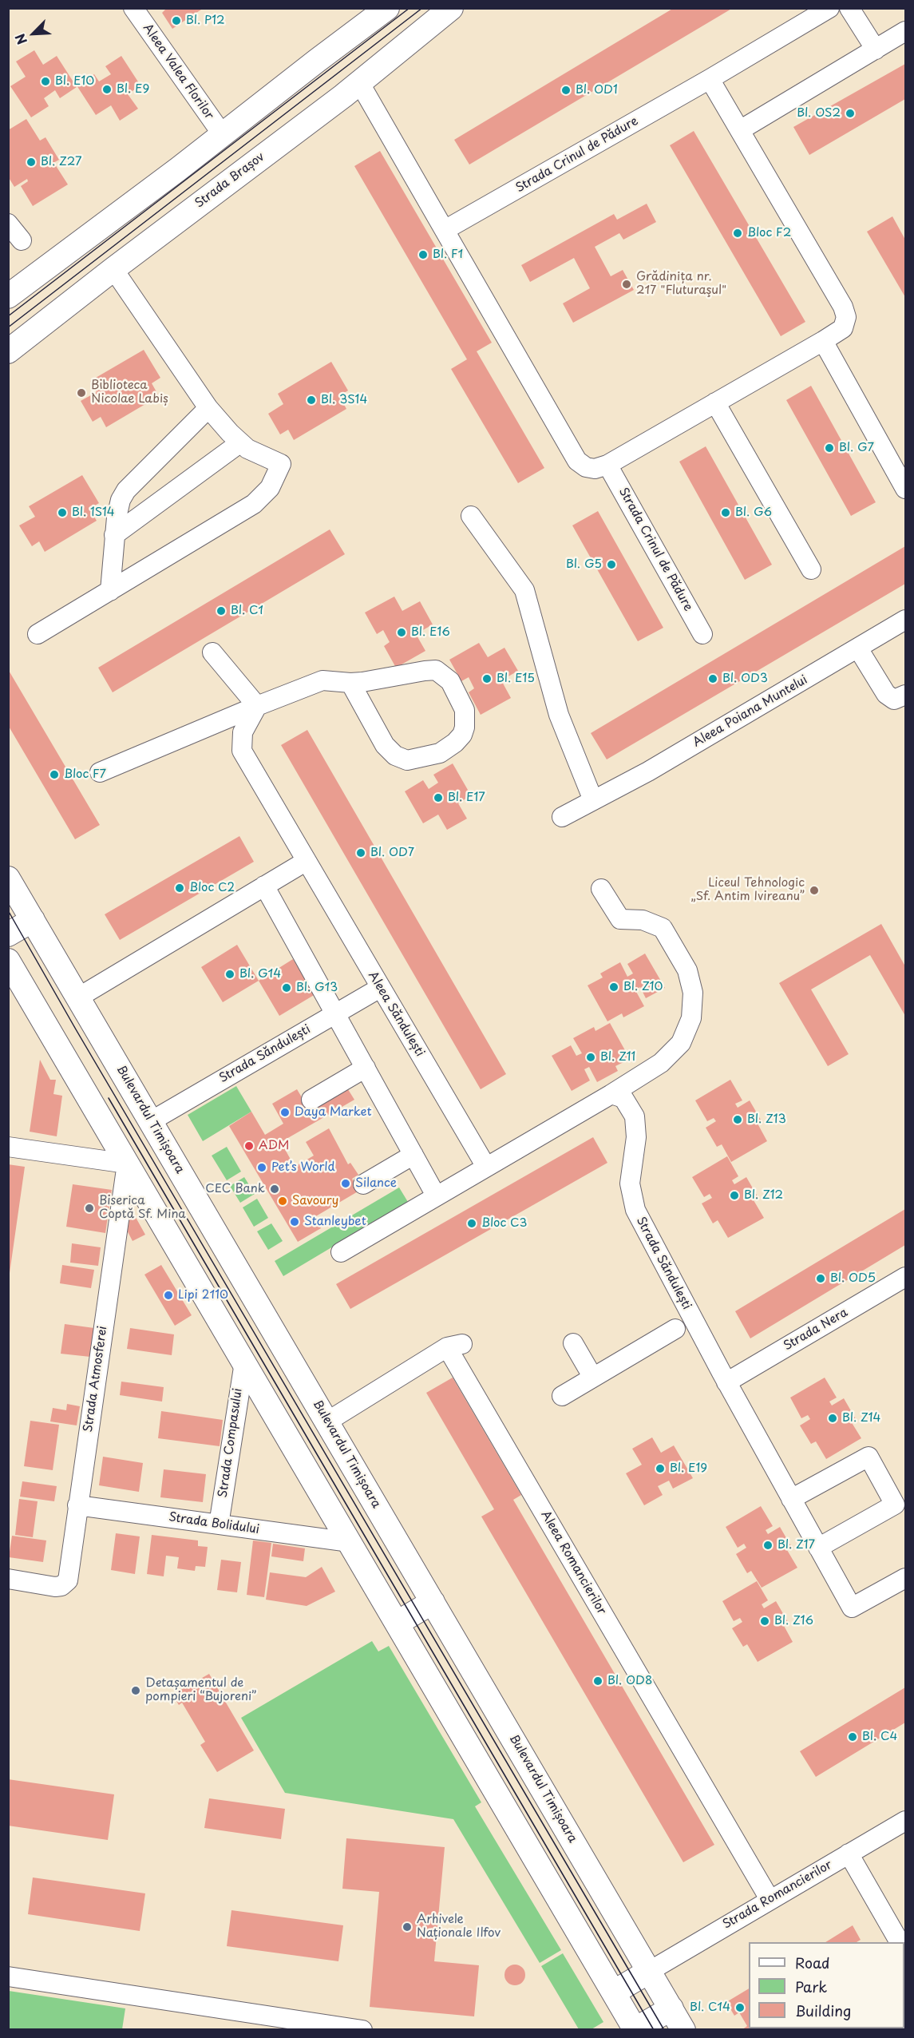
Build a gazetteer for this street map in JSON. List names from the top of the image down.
{
  "streets": {
    "main road": ["Strada Brașov", "Bulevardul Timișoara"],
    "street": [
      "Aleea Valea Florilor",
      "Strada Crinul de Pădure",
      "Aleea Poiana Muntelui",
      "Aleea Săndulești",
      "Strada Săndulești",
      "Strada Nera",
      "Strada Atmosferei",
      "Strada Compasului",
      "Strada Bolidului",
      "Aleea Romancierilor",
      "Strada Romancierilor"
    ]
  },
  "crossings": [
    ["Aleea Săndulești", "Strada Săndulești"],
    ["Strada Săndulești", "Bulevardul Timișoara"],
    ["Strada Săndulești", "Strada Nera"],
    ["Bulevardul Timișoara", "Aleea Romancierilor"],
    ["Bulevardul Timișoara", "Strada Romancierilor"],
    ["Strada Atmosferei", "Strada Bolidului"],
    ["Strada Compasului", "Strada Bolidului"],
    ["Aleea Romancierilor", "Strada Romancierilor"]
  ],
  "places": [
    "Bl. P12",
    "Bl. E10",
    "Bl. E9",
    "Bl. OD1",
    "Bl. OS2",
    "Bl. Z27",
    "Bloc F2",
    "Bl. F1",
    "Grădinița nr. 217 \"Fluturaşul\"",
    "Biblioteca Nicolae Labiș",
    "Bl. 3S14",
    "Bl. G7",
    "Bl. 1S14",
    "Bl. G6",
    "Bl. G5",
    "Bl. C1",
    "Bl. E16",
    "Bl. E15",
    "Bl. OD3",
    "Bloc F7",
    "Bl. E17",
    "Bl. OD7",
    "Bloc C2",
    "Liceul Tehnologic „Sf. Antim Ivireanu”",
    "Bl. G14",
    "Bl. Z10",
    "Bl. G13",
    "Bl. Z11",
    "Daya Market",
    "Bl. Z13",
    "ADM",
    "Pet’s World",
    "Silance",
    "CEC Bank",
    "Bl. Z12",
    "Savoury",
    "Biserica Coptă Sf. Mina",
    "Stanleybet",
    "Bloc C3",
    "Bl. OD5",
    "Lipi 2110",
    "Bl. Z14",
    "Bl. E19",
    "Bl. Z17",
    "Bl. Z16",
    "Bl. OD8",
    "Detașamentul de pompieri “Bujoreni”",
    "Bl. C4",
    "Arhivele Naționale Ilfov",
    "Bl. C14"
  ],
  "legend": ["Road", "Park", "Building"],
  "north": "bottom left"
}
